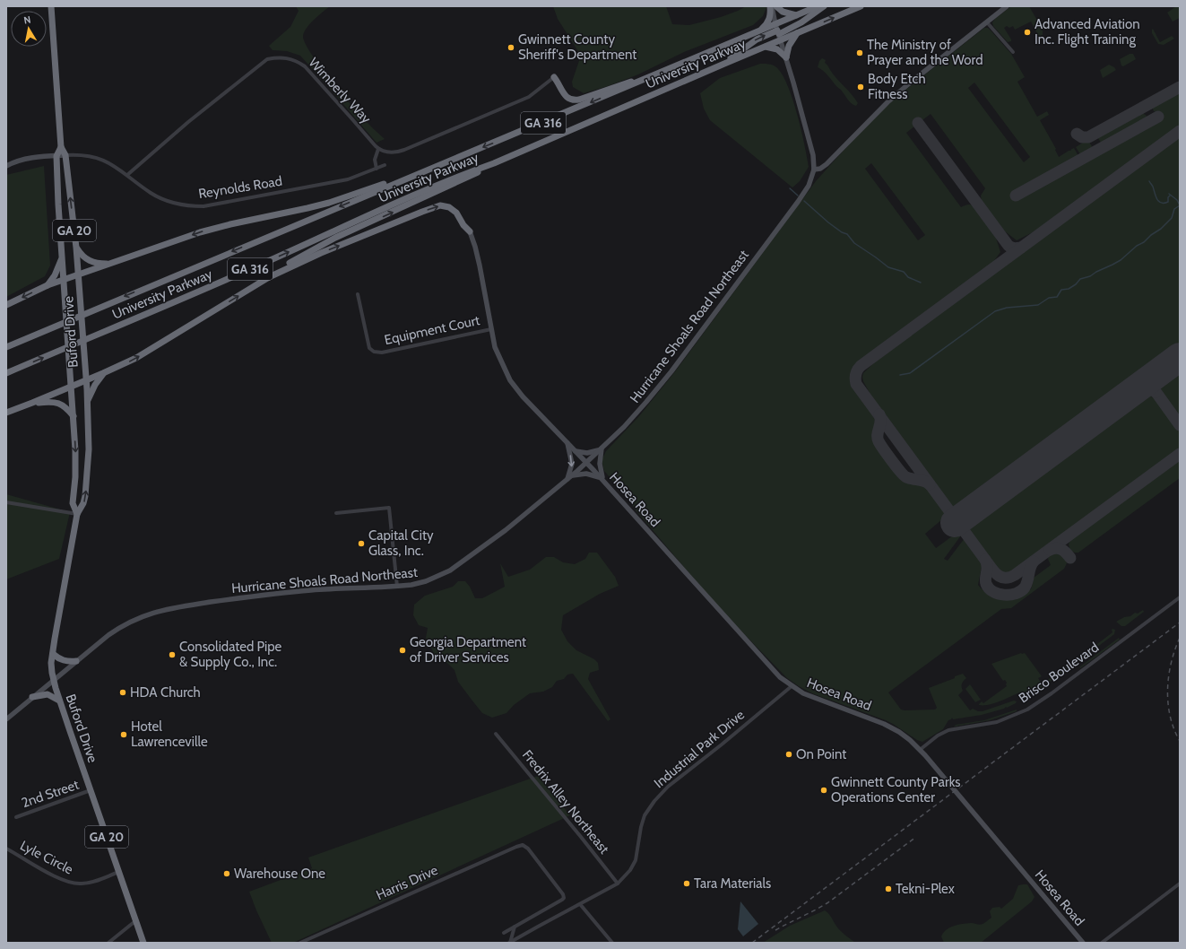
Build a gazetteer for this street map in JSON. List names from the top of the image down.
{
  "streets": {
    "highway": [
      "University Parkway",
      "GA 316",
      "GA 20",
      "Buford Drive"
    ],
    "street": [
      "Wimberly Way",
      "Reynolds Road",
      "Hurricane Shoals Road Northeast",
      "Equipment Court",
      "Hosea Road",
      "Brisco Boulevard",
      "Industrial Park Drive",
      "2nd Street",
      "Fredrix Alley Northeast",
      "Lyle Circle",
      "Harris Drive"
    ]
  },
  "crossings": [
    ["Wimberly Way", "Reynolds Road"],
    ["Reynolds Road", "Buford Drive"],
    ["Hurricane Shoals Road Northeast", "Buford Drive"],
    ["Hurricane Shoals Road Northeast", "Hosea Road"],
    ["Equipment Court", "Hosea Road"],
    ["Buford Drive", "2nd Street"],
    ["Buford Drive", "Lyle Circle"],
    ["Hosea Road", "Brisco Boulevard"],
    ["Hosea Road", "Industrial Park Drive"],
    ["Industrial Park Drive", "Fredrix Alley Northeast"]
  ],
  "places": [
    "Advanced Aviation Inc. Flight Training",
    "Gwinnett County Sheriff's Department",
    "The Ministry of Prayer and the Word",
    "Body Etch Fitness",
    "Capital City Glass, Inc.",
    "Georgia Department of Driver Services",
    "Consolidated Pipe & Supply Co., Inc.",
    "HDA Church",
    "Hotel Lawrenceville",
    "On Point",
    "Gwinnett County Parks Operations Center",
    "Warehouse One",
    "Tara Materials",
    "Tekni-Plex"
  ],
  "north": "top"
}
